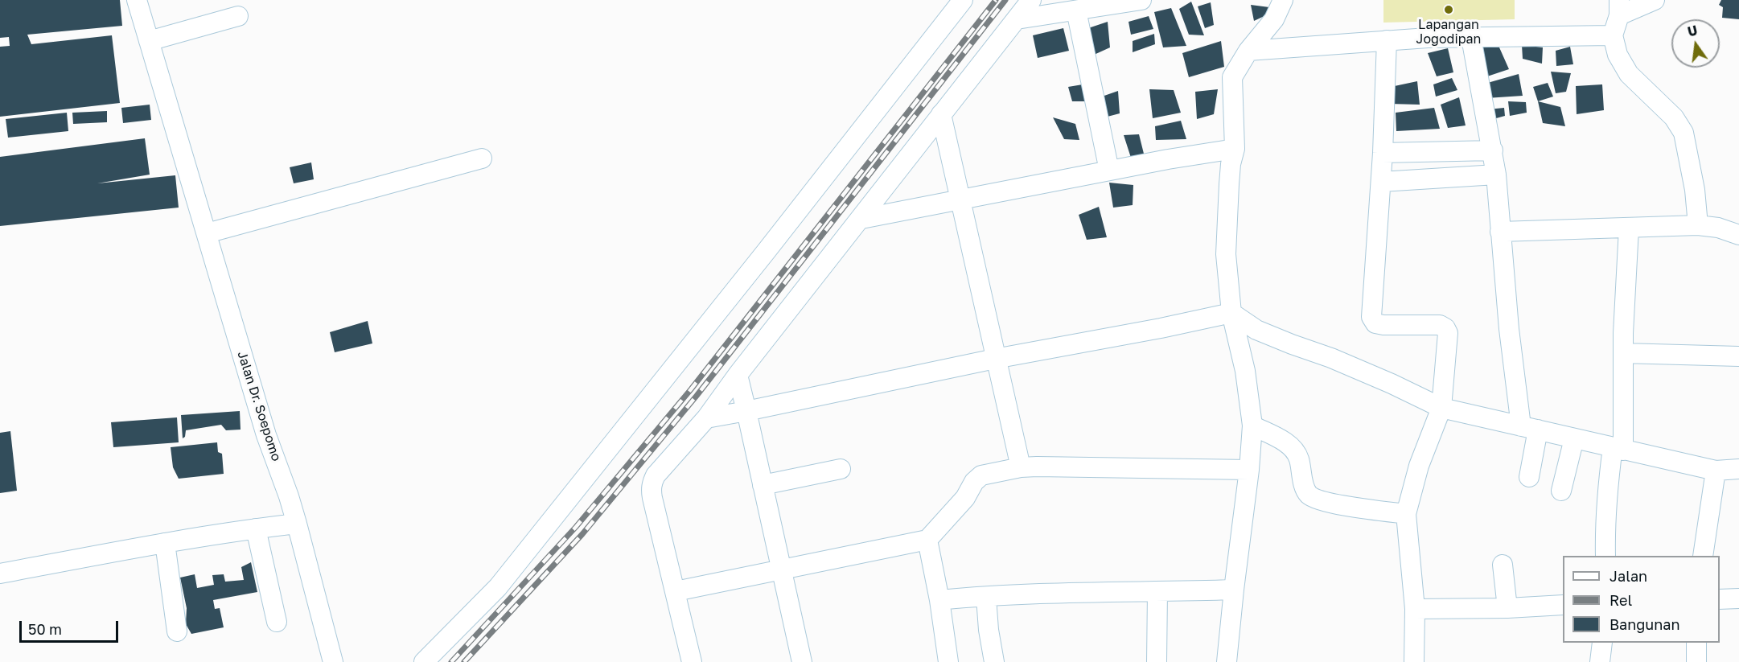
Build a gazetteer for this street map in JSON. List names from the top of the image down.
{
  "streets": {
    "street": ["Jalan Dr. Soepomo"]
  },
  "places": ["Lapangan Jogodipan"],
  "legend": ["Jalan", "Rel", "Bangunan"],
  "scale_bar": "50 m",
  "north": "top"
}
